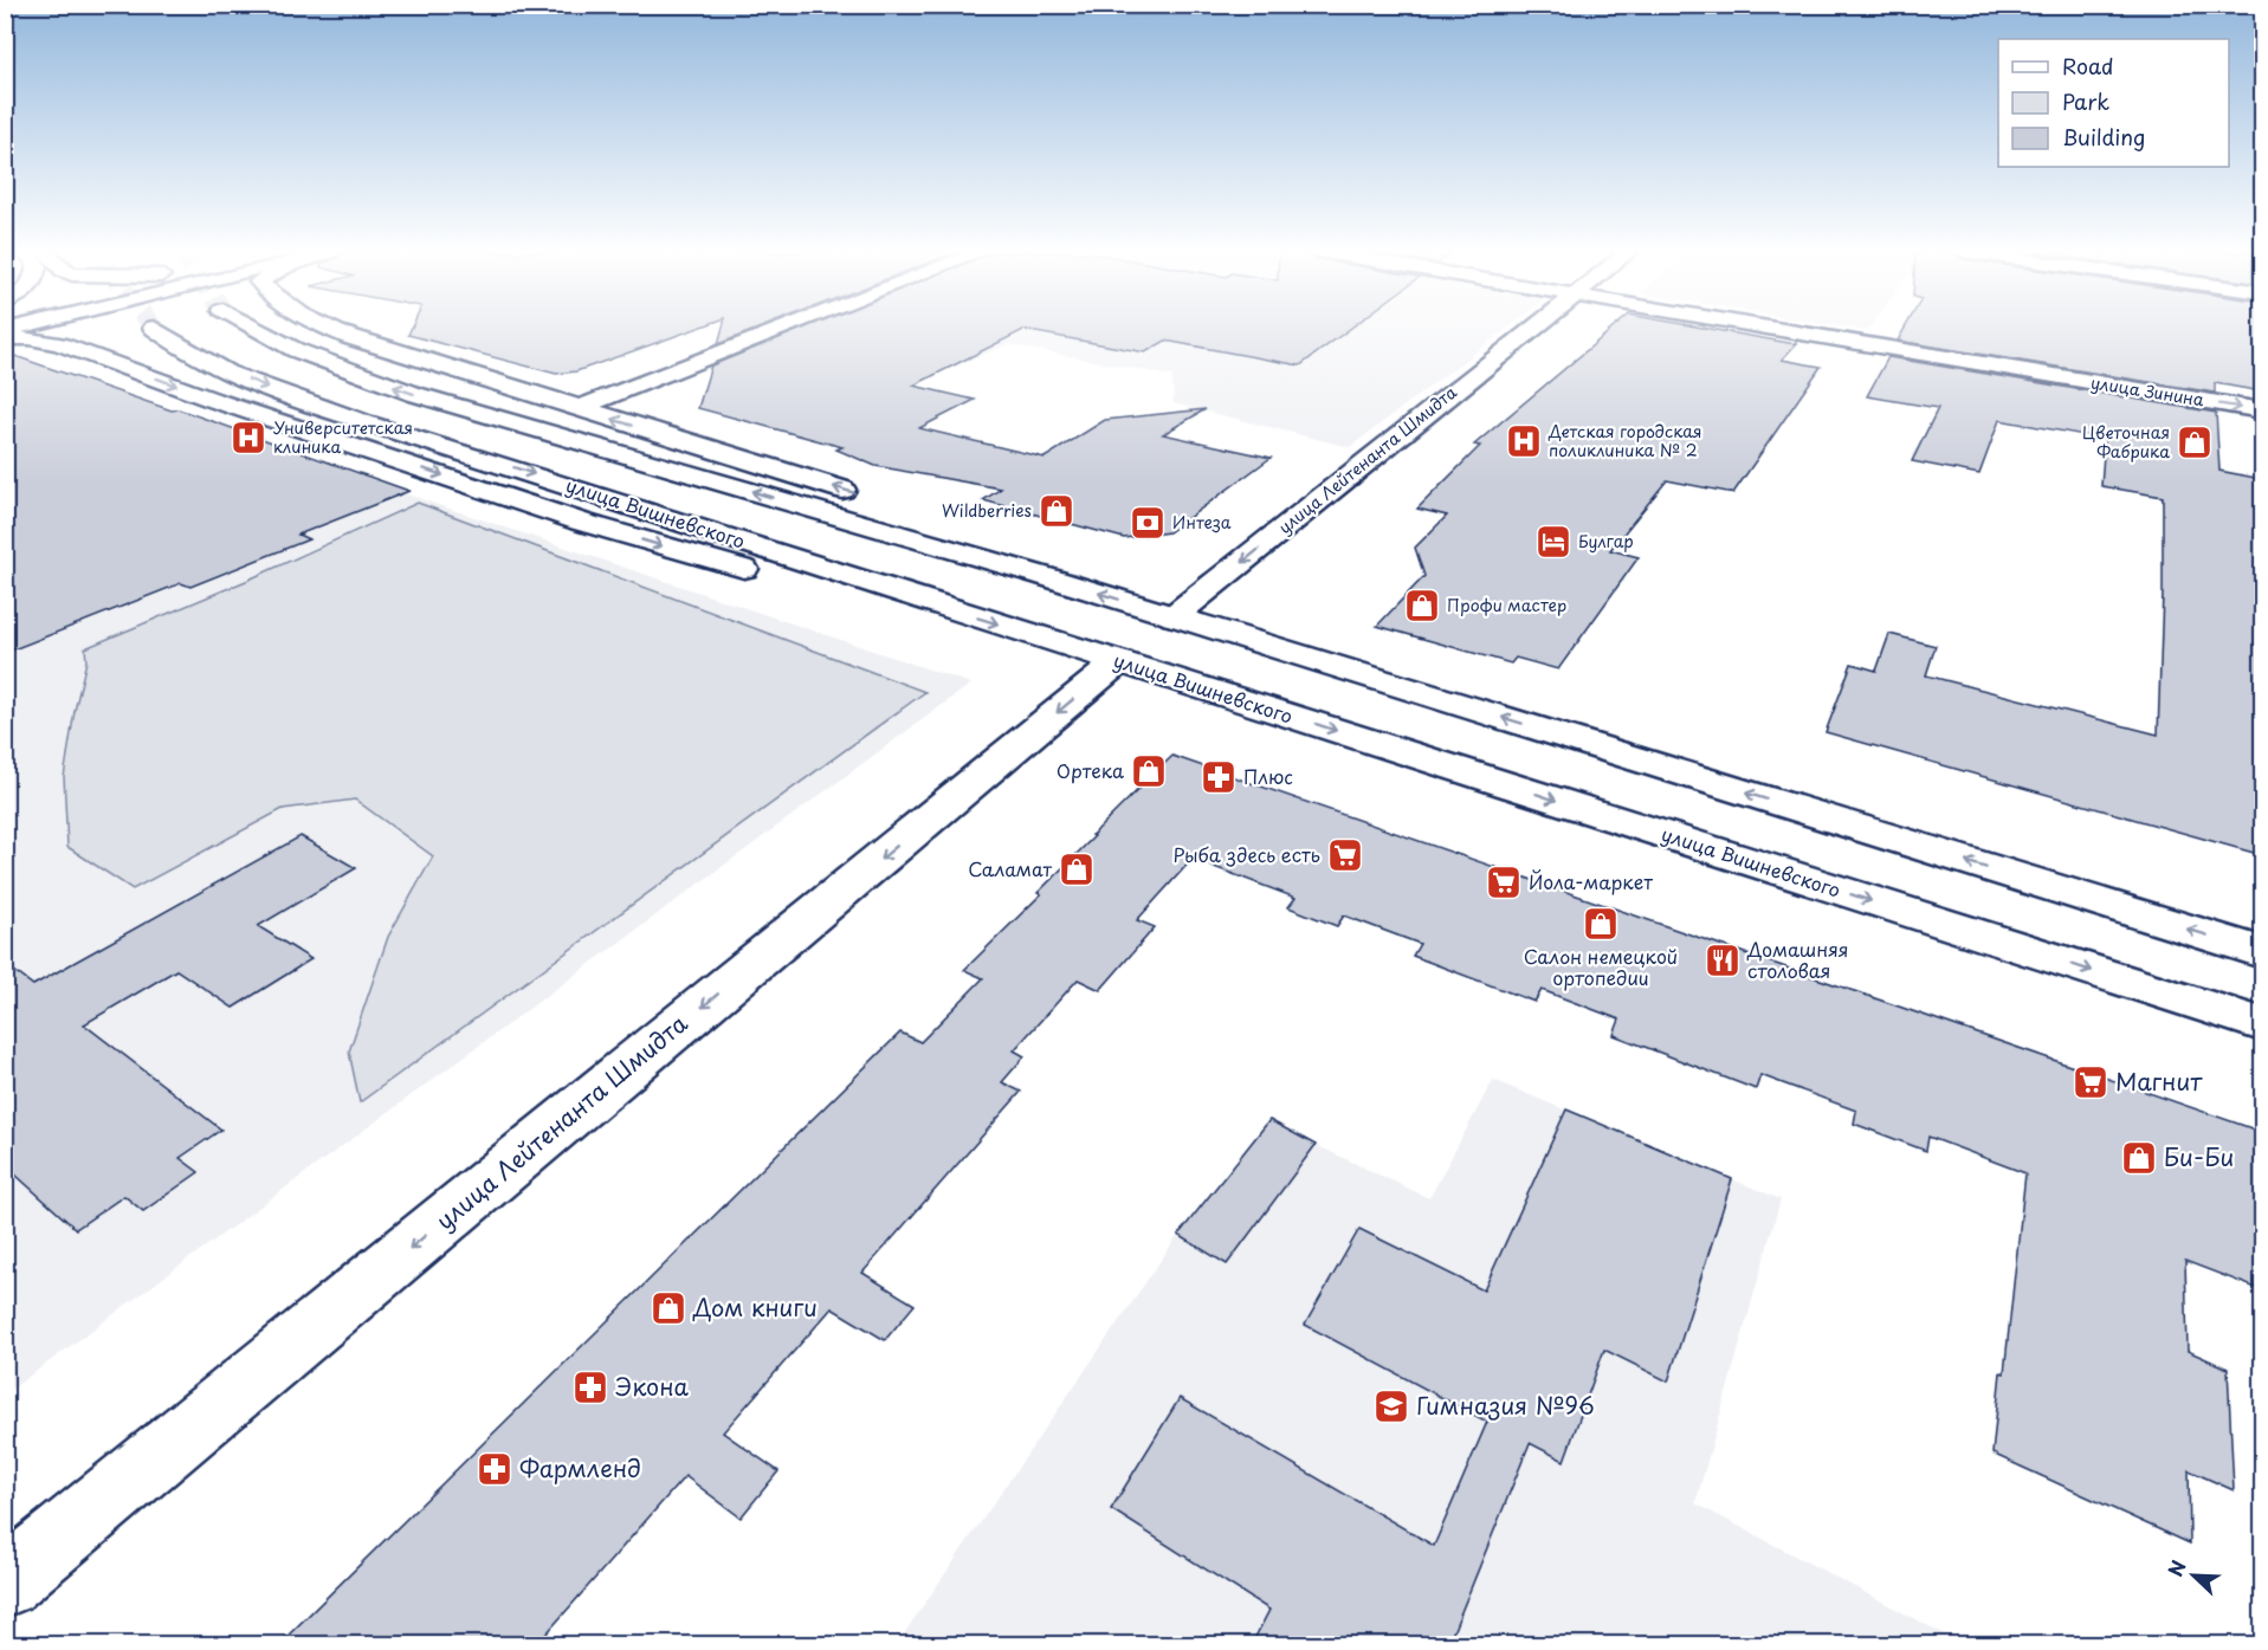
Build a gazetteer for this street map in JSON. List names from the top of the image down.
{
  "streets": {
    "main road": ["улица Зинина", "улица Лейтенанта Шмидта", "улица Вишневского"]
  },
  "crossings": [
    ["улица Лейтенанта Шмидта", "улица Вишневского"]
  ],
  "one_way": ["улица Зинина", "улица Лейтенанта Шмидта"],
  "places": {
    "hospital": ["Университетская клиника", "Детская городская поликлиника № 2"],
    "shop": [
      "Цветочная Фабрика",
      "Wildberries",
      "Профи мастер",
      "Ортека",
      "Саламат",
      "Салон немецкой ортопедии",
      "Би-Би",
      "Дом книги"
    ],
    "bank": ["Интеза"],
    "hotel": ["Булгар"],
    "pharmacy": ["Плюс", "Экона", "Фармленд"],
    "supermarket": ["Рыба здесь есть", "Йола-маркет", "Магнит"],
    "restaurant": ["Домашняя столовая"],
    "school or university": ["Гимназия №96"]
  },
  "legend": ["Road", "Park", "Building"],
  "north": "top left"
}
